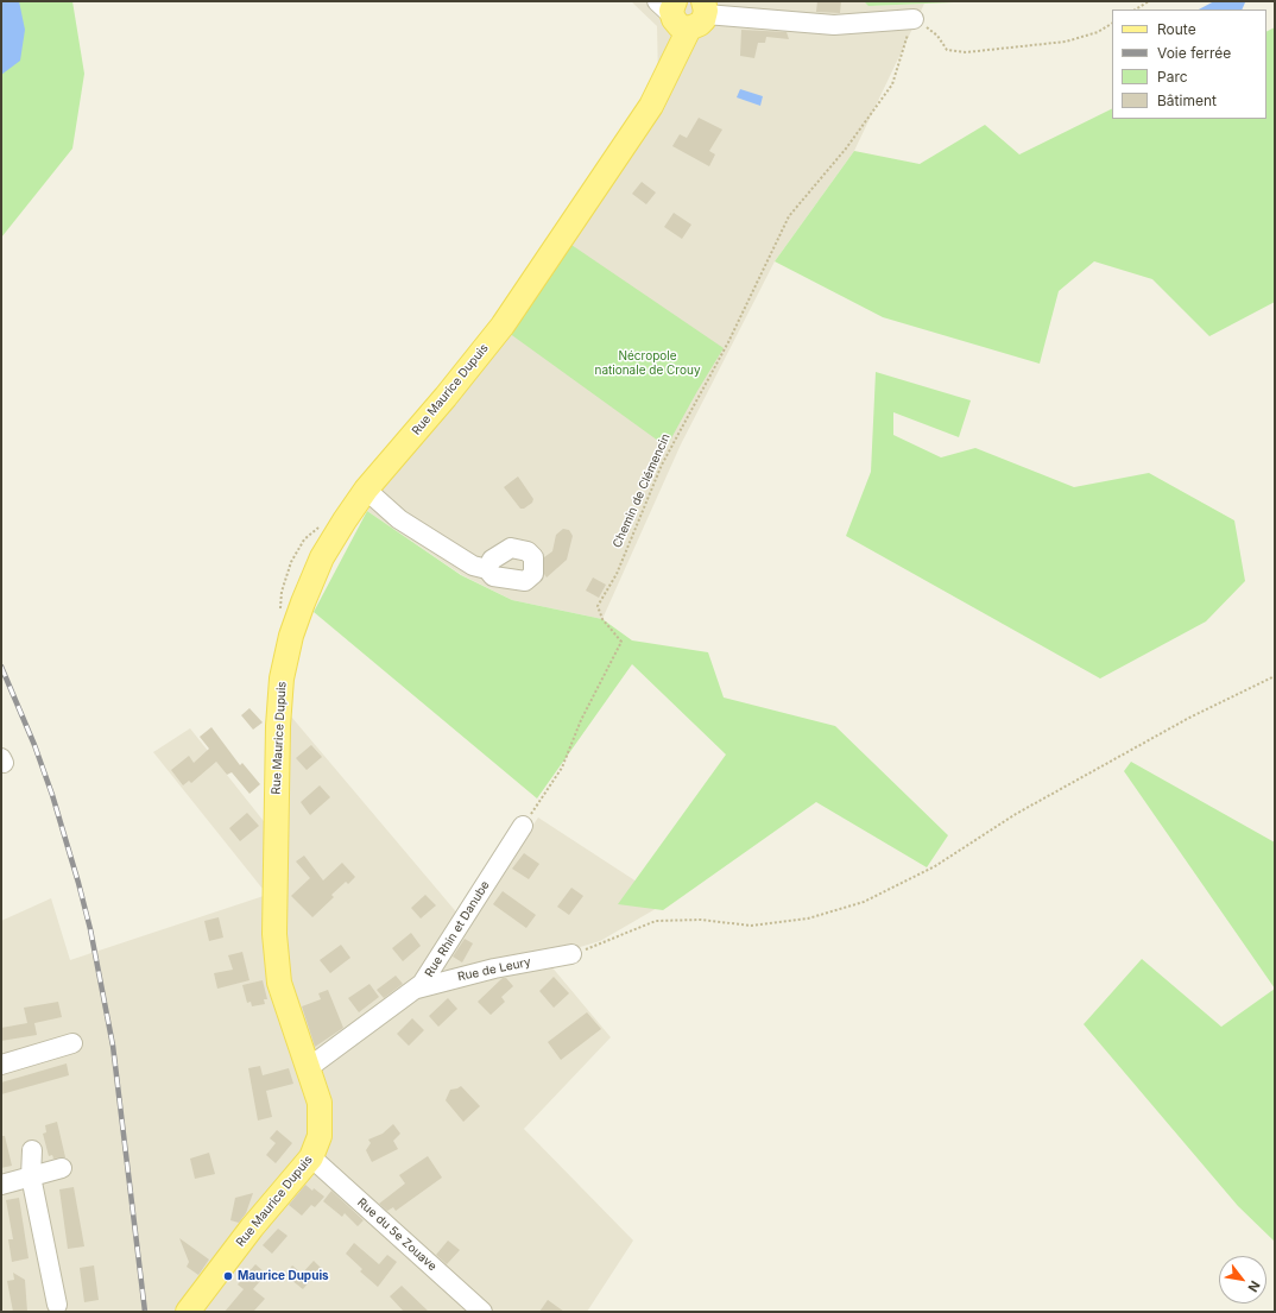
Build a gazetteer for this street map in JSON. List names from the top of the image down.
{
  "streets": {
    "main road": ["Rue Maurice Dupuis"],
    "street": ["Rue Rhin et Danube", "Rue de Leury", "Rue du 5e Zouave"],
    "path": ["Chemin de Clémencin"]
  },
  "crossings": [
    ["Rue Maurice Dupuis", "Rue Rhin et Danube"],
    ["Rue Maurice Dupuis", "Rue du 5e Zouave"],
    ["Chemin de Clémencin", "Rue Rhin et Danube"],
    ["Rue Rhin et Danube", "Rue de Leury"]
  ],
  "parks": ["Nécropole nationale de Crouy"],
  "places": ["Maurice Dupuis"],
  "legend": [
    "Route",
    "Voie ferrée",
    "Parc",
    "Bâtiment"
  ],
  "north": "bottom right"
}
